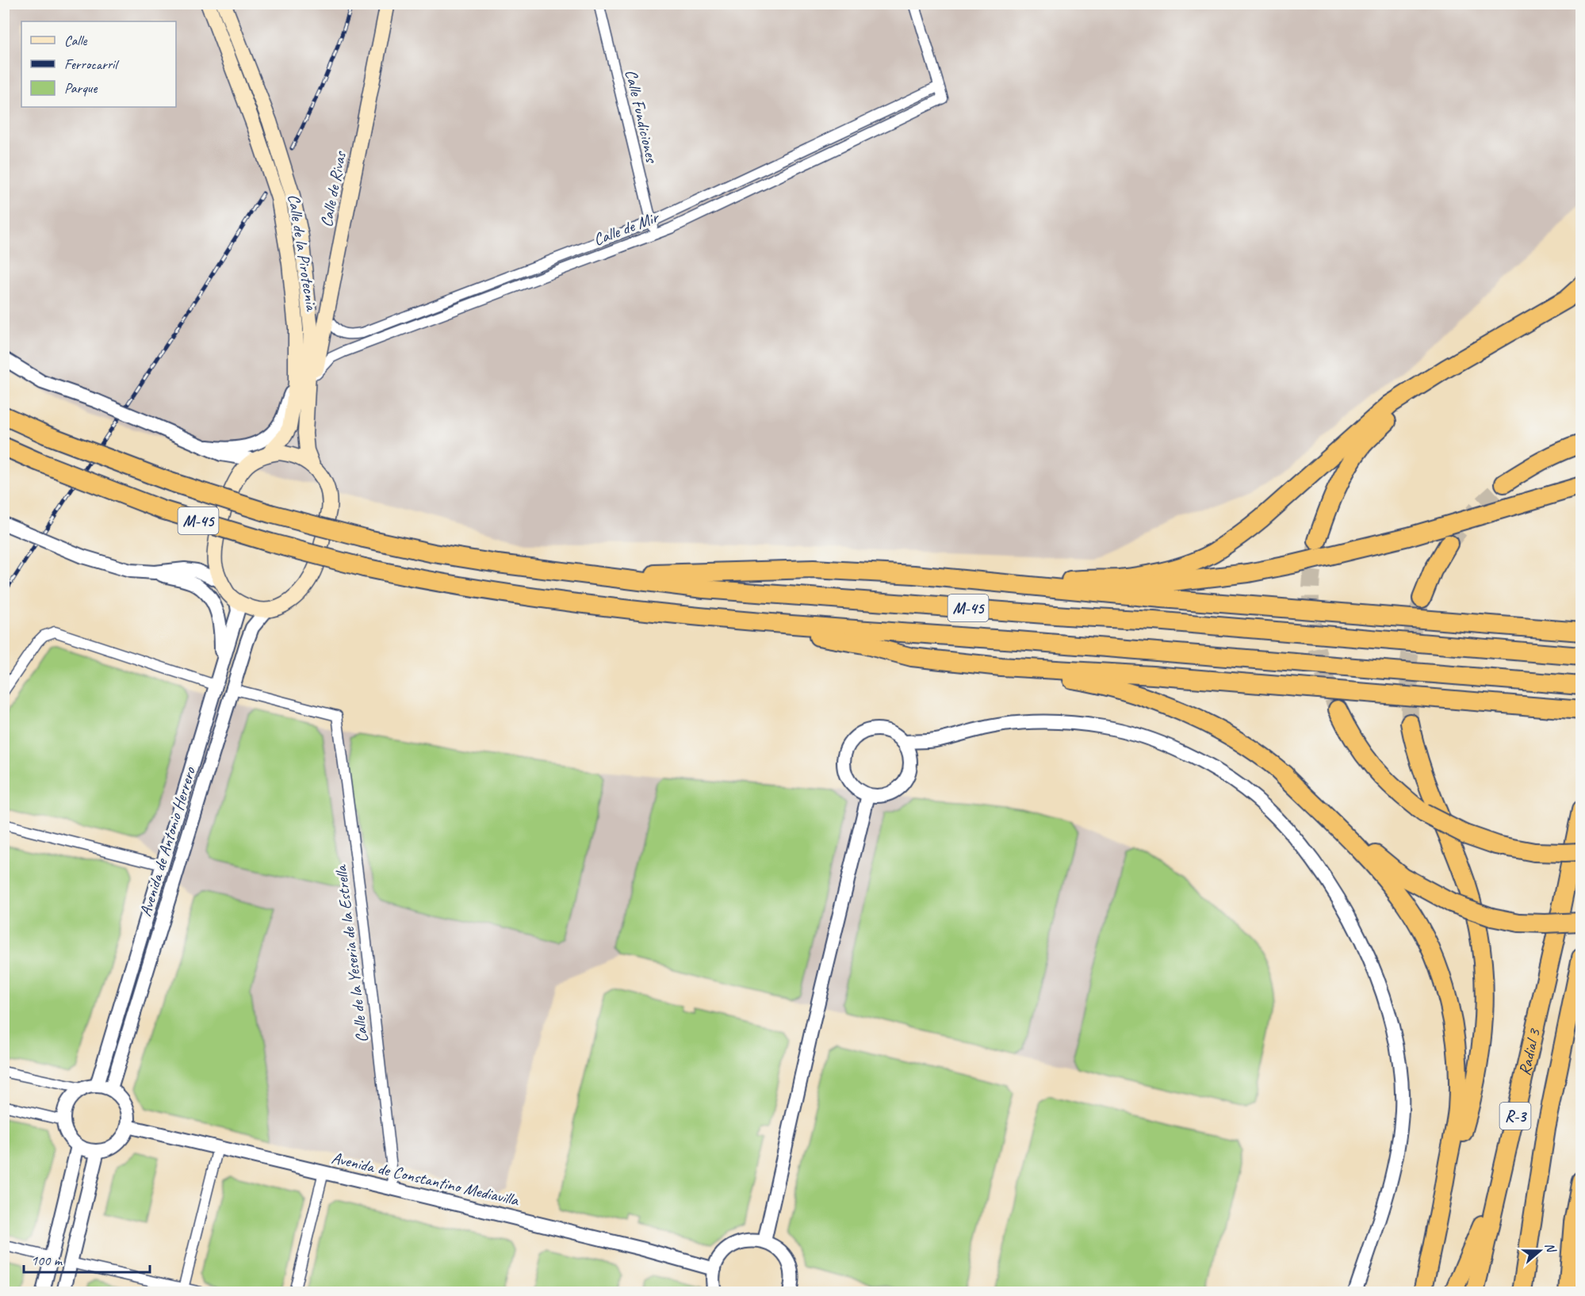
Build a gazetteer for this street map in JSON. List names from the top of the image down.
{
  "streets": {
    "highway": ["M-45", "Radial 3", "R-3"],
    "main road": ["Calle de Rivas", "Calle de la Pirotecnia"],
    "street": [
      "Calle Fundiciones",
      "Calle de Mir",
      "Avenida de Antonio Herrero",
      "Calle de la Yeseria de la Estrella",
      "Avenida de Constantino Mediavilla"
    ]
  },
  "crossings": [
    ["Calle Fundiciones", "Calle de Mir"],
    ["Calle de Rivas", "Calle de Mir"],
    ["Calle de Rivas", "Calle de la Pirotecnia"],
    ["Calle de Rivas", "Avenida de Antonio Herrero"],
    ["Calle de Mir", "Calle de la Pirotecnia"],
    ["Calle de la Pirotecnia", "Avenida de Antonio Herrero"],
    ["Avenida de Antonio Herrero", "Calle de la Yeseria de la Estrella"],
    ["Avenida de Antonio Herrero", "Avenida de Constantino Mediavilla"],
    ["Calle de la Yeseria de la Estrella", "Avenida de Constantino Mediavilla"]
  ],
  "legend": ["Calle", "Ferrocarril", "Parque"],
  "scale_bar": "100 m",
  "north": "right"
}
